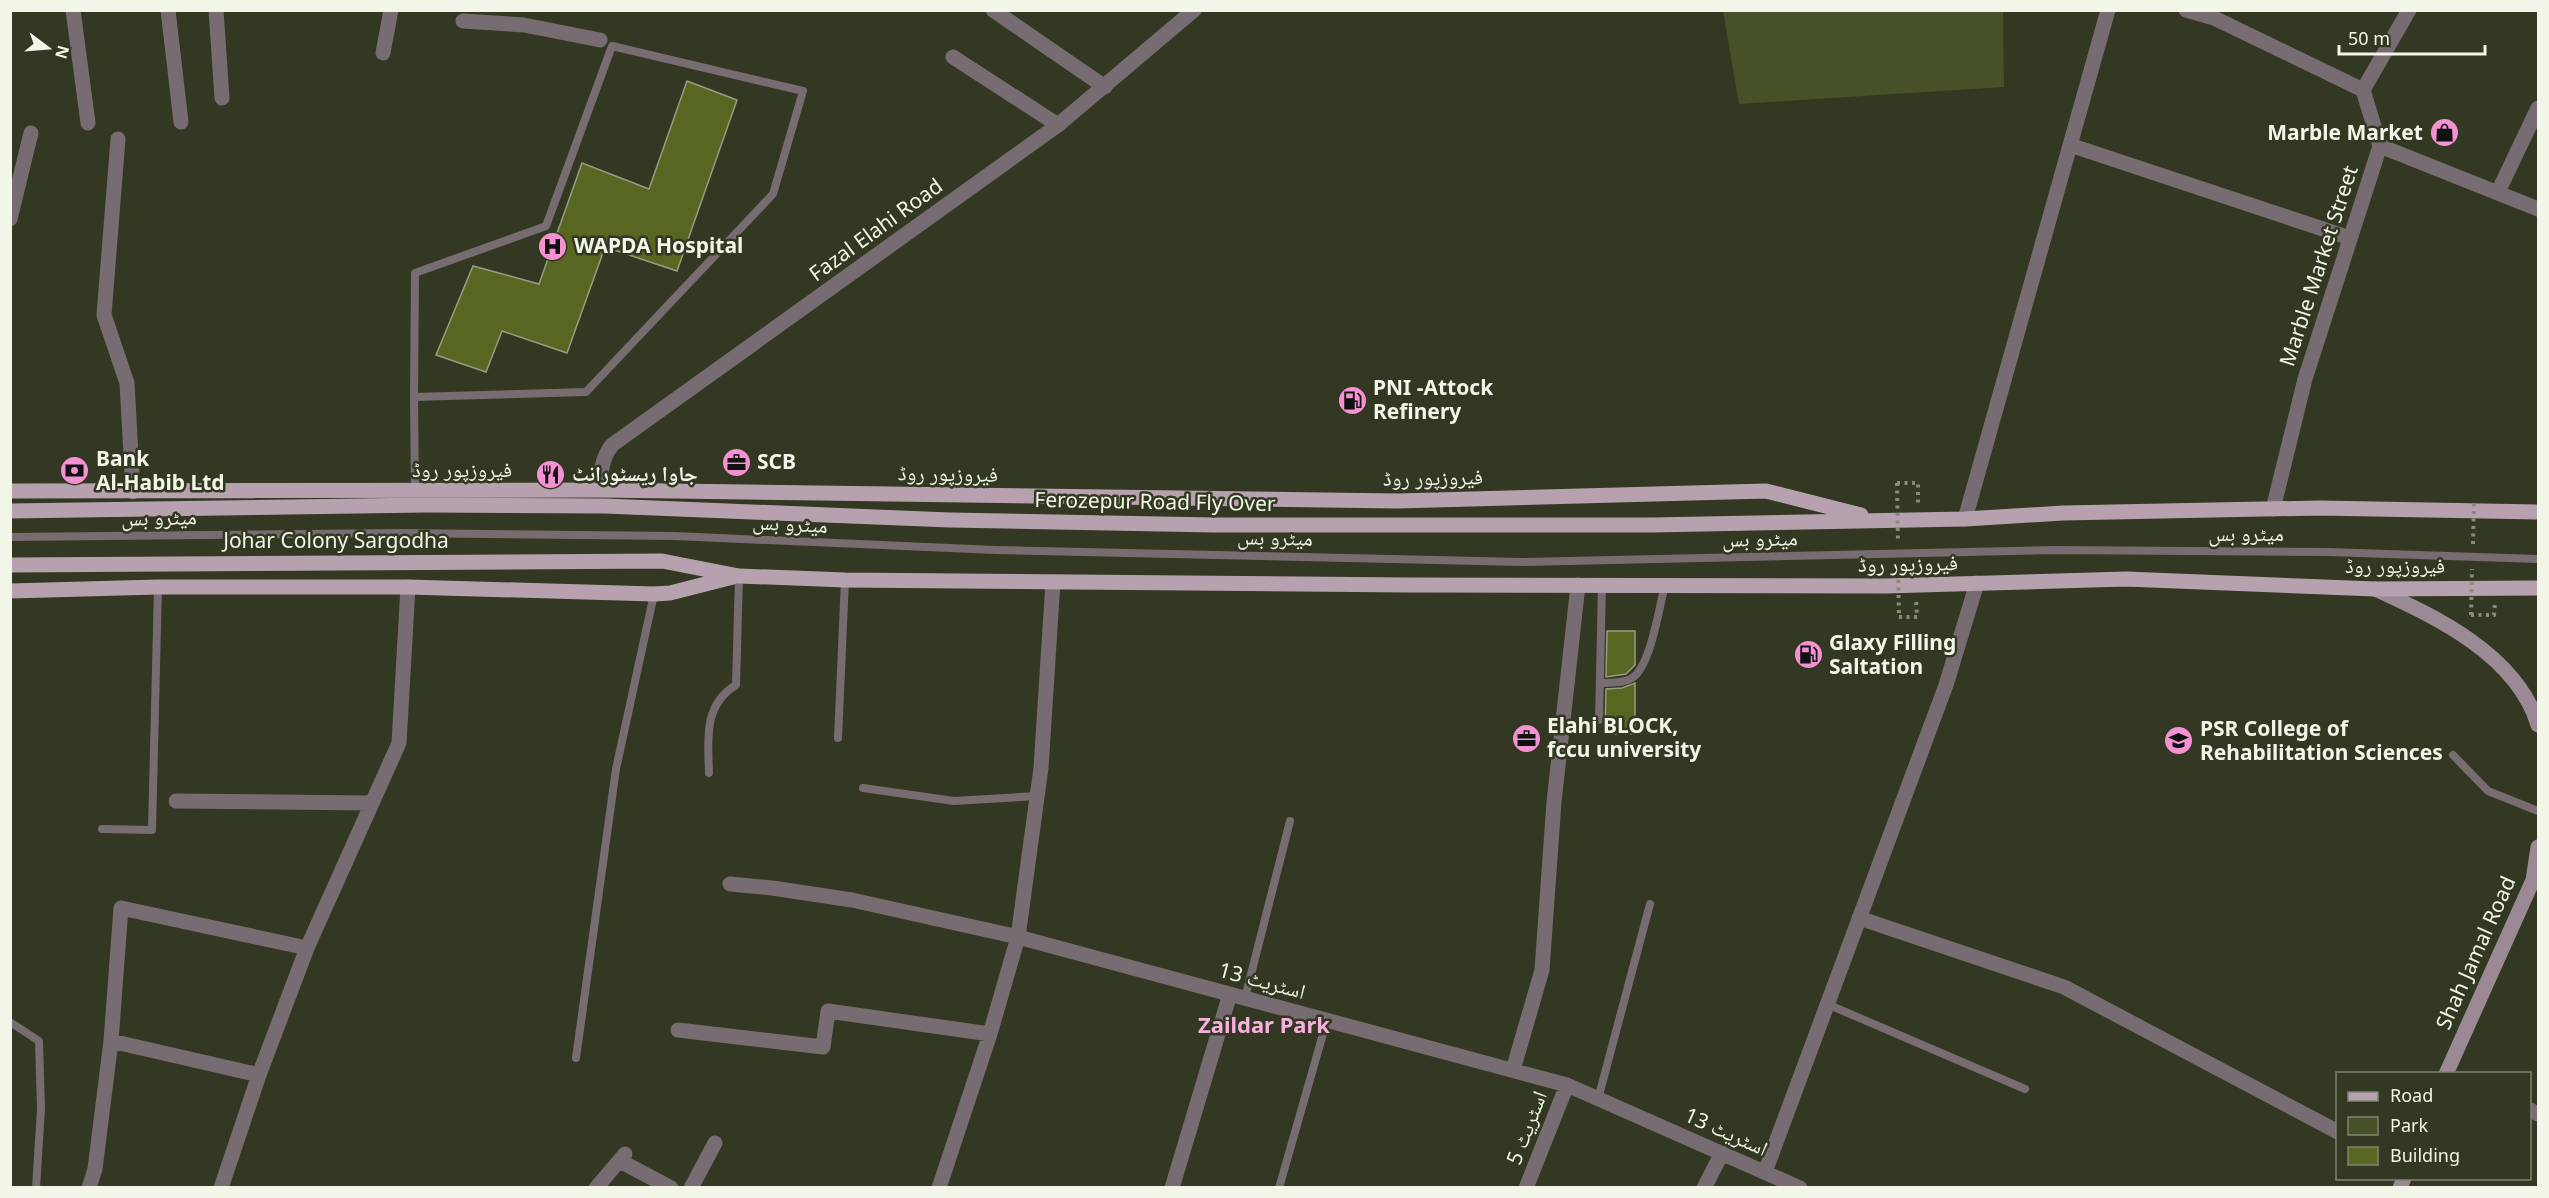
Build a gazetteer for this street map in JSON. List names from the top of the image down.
{
  "streets": {
    "main road": [
      "فیروزپور روڈ",
      "Ferozepur Road Fly Over",
      "Johar Colony Sargodha",
      "Shah Jamal Road"
    ],
    "street": [
      "Fazal Elahi Road",
      "Marble Market Street",
      "اسٹریٹ 13",
      "اسٹریٹ 5"
    ],
    "lane": ["میٹرو بس"]
  },
  "crossings": [
    ["Fazal Elahi Road", "فیروزپور روڈ"],
    ["Marble Market Street", "فیروزپور روڈ"],
    ["فیروزپور روڈ", "Ferozepur Road Fly Over"],
    ["فیروزپور روڈ", "Johar Colony Sargodha"],
    ["اسٹریٹ 13", "اسٹریٹ 5"]
  ],
  "districts": ["Zaildar Park"],
  "places": {
    "shop": ["Marble Market"],
    "hospital": ["WAPDA Hospital"],
    "fuel station": ["PNI -Attock Refinery", "Glaxy Filling Saltation"],
    "office": ["SCB", "Elahi BLOCK, fccu university"],
    "bank": ["Bank Al-Habib Ltd"],
    "restaurant": ["جاوا ریسٹورانٹ"],
    "school or university": ["PSR College of Rehabilitation Sciences"]
  },
  "legend": ["Road", "Park", "Building"],
  "scale_bar": "50 m",
  "north": "right"
}
